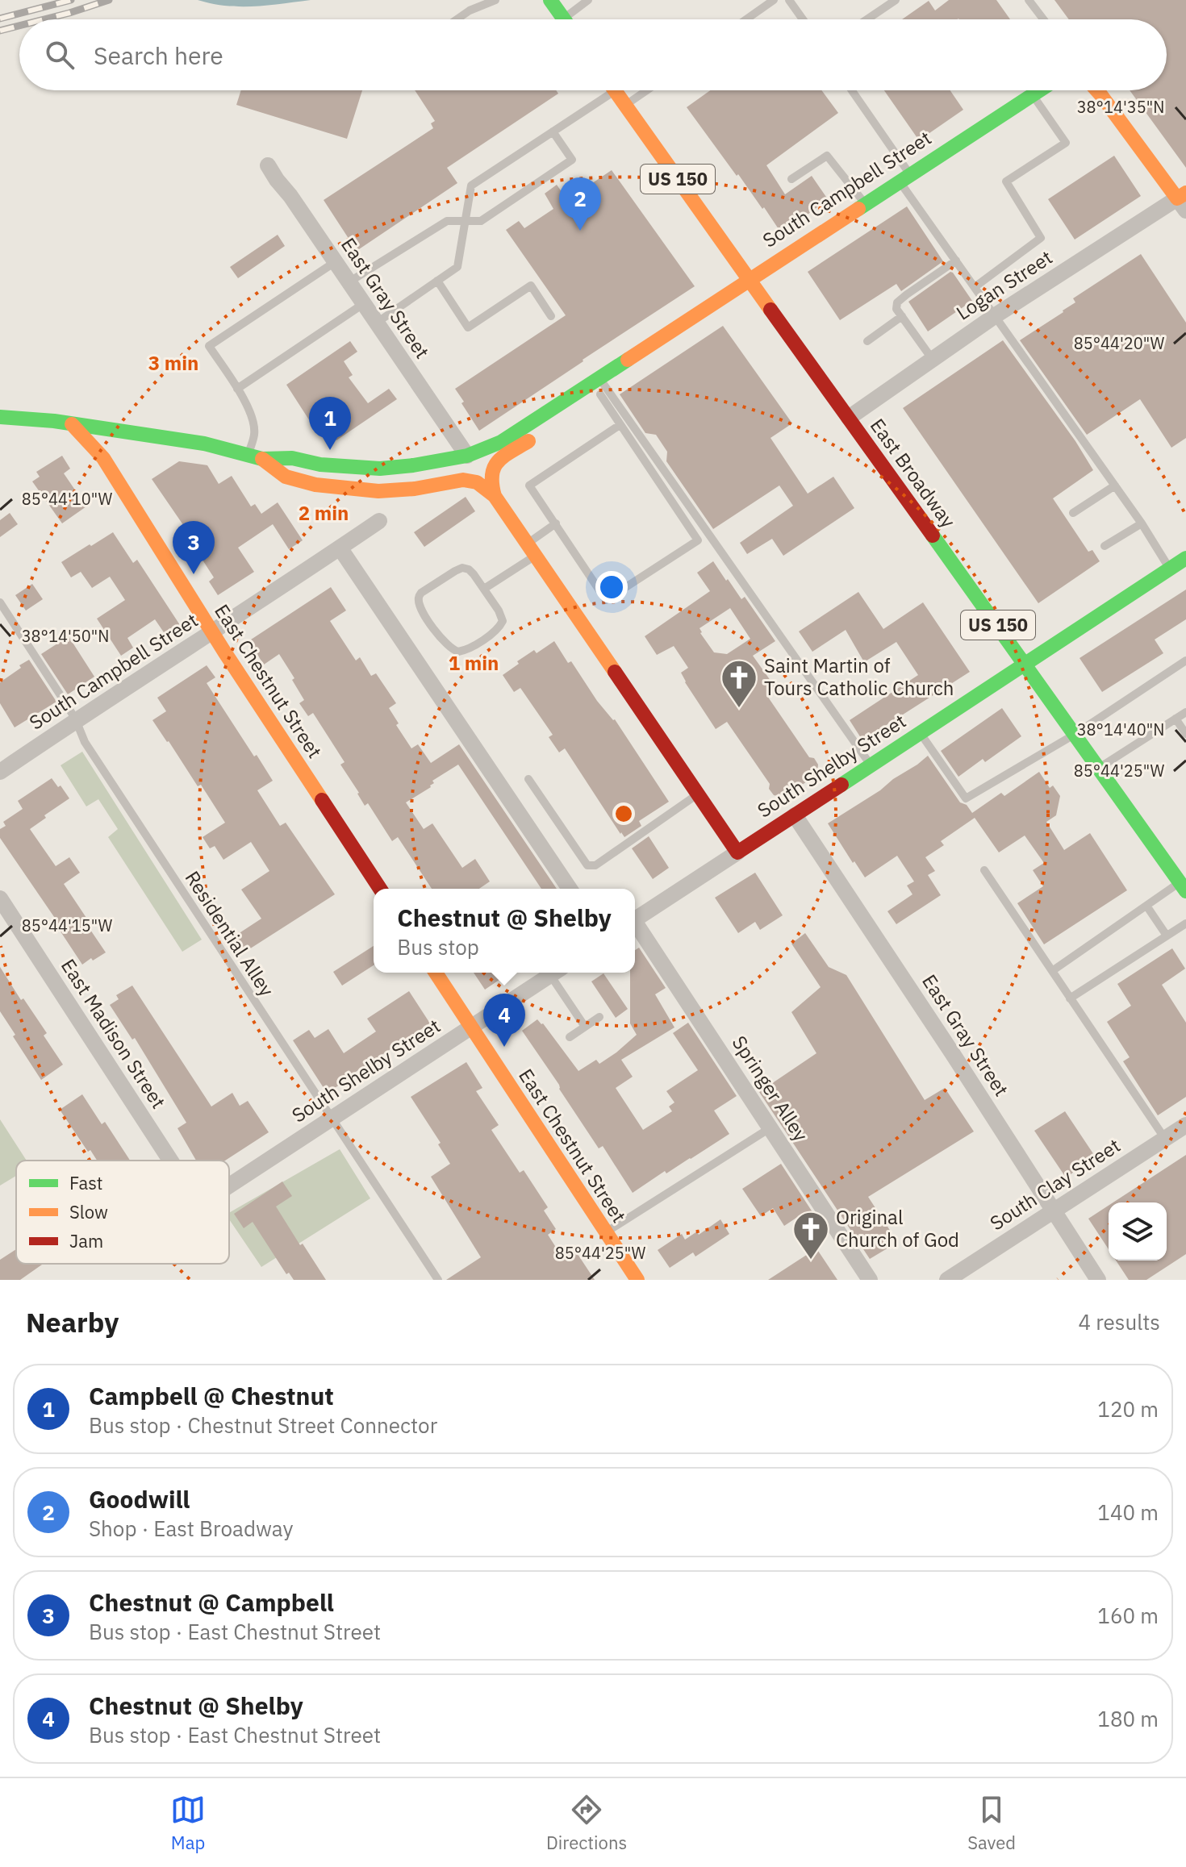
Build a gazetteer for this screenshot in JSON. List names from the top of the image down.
{
  "streets": {
    "main road": [
      "US 150",
      "South Campbell Street",
      "East Broadway",
      "East Chestnut Street",
      "South Shelby Street"
    ],
    "street": [
      "Logan Street",
      "East Gray Street",
      "East Madison Street",
      "Springer Alley",
      "South Clay Street"
    ],
    "lane": ["Residential Alley"]
  },
  "crossings": [
    ["South Campbell Street", "East Gray Street"],
    ["South Campbell Street", "East Broadway"],
    ["South Campbell Street", "East Chestnut Street"],
    ["South Campbell Street", "Residential Alley"],
    ["Logan Street", "East Broadway"],
    ["East Gray Street", "South Shelby Street"],
    ["East Gray Street", "South Clay Street"],
    ["East Broadway", "South Shelby Street"],
    ["East Chestnut Street", "South Shelby Street"],
    ["South Shelby Street", "Residential Alley"]
  ],
  "places": {
    "church": ["Saint Martin of Tours Catholic Church", "Original Church of God"]
  },
  "legend": ["Fast", "Slow", "Jam"],
  "page": {
    "search": "Search here",
    "pins": [
      "2",
      "1",
      "3",
      "4"
    ],
    "popup": ["Chestnut @ Shelby", "Bus stop"],
    "heading": ["Nearby", "4 results"],
    "list": [
      {
        "mark": "1",
        "name": "Campbell @ Chestnut",
        "note": "Bus stop · Chestnut Street Connector",
        "value": "120 m"
      },
      {
        "mark": "2",
        "name": "Goodwill",
        "note": "Shop · East Broadway",
        "value": "140 m"
      },
      {
        "mark": "3",
        "name": "Chestnut @ Campbell",
        "note": "Bus stop · East Chestnut Street",
        "value": "160 m"
      },
      {
        "mark": "4",
        "name": "Chestnut @ Shelby",
        "note": "Bus stop · East Chestnut Street",
        "value": "180 m"
      }
    ],
    "nav": ["Map", "Directions", "Saved"]
  },
  "coordinates": [
    "38°14'35\"N",
    "85°44'20\"W",
    "85°44'10\"W",
    "38°14'50\"N",
    "38°14'40\"N",
    "85°44'25\"W",
    "85°44'15\"W"
  ],
  "rings": ["3 min", "2 min", "1 min"]
}
